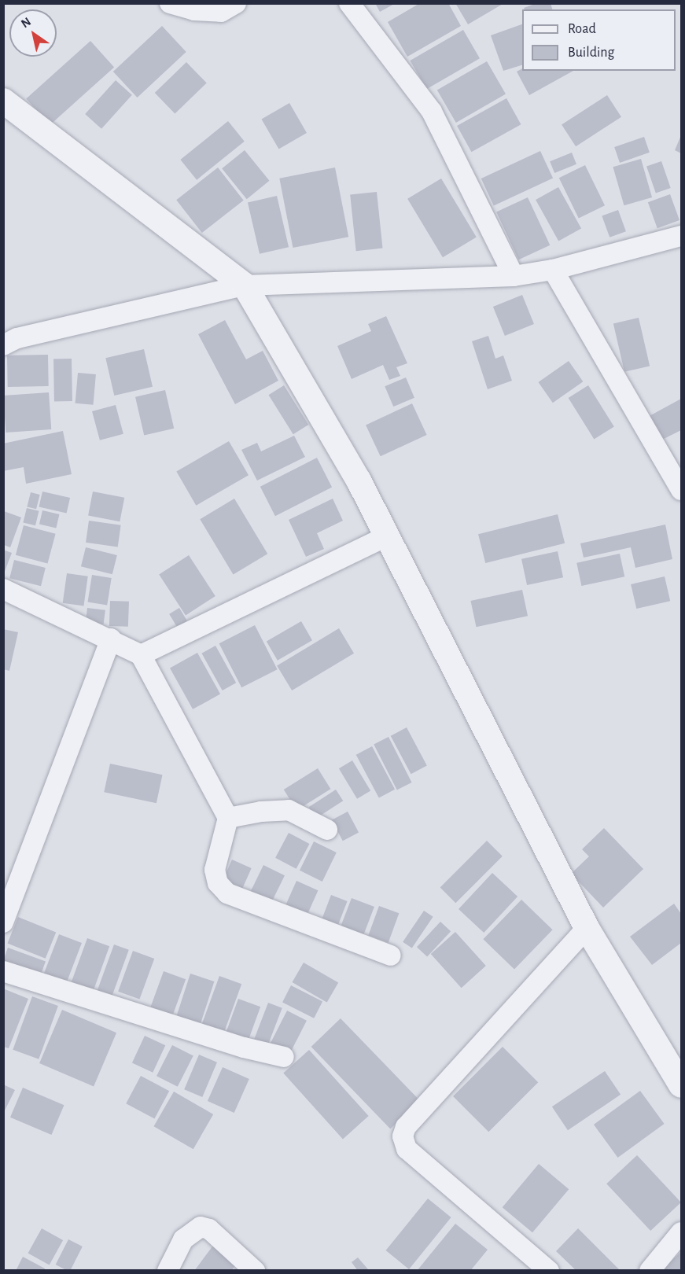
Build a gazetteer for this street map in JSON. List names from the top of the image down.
{
  "legend": ["Road", "Building"],
  "north": "top left"
}
